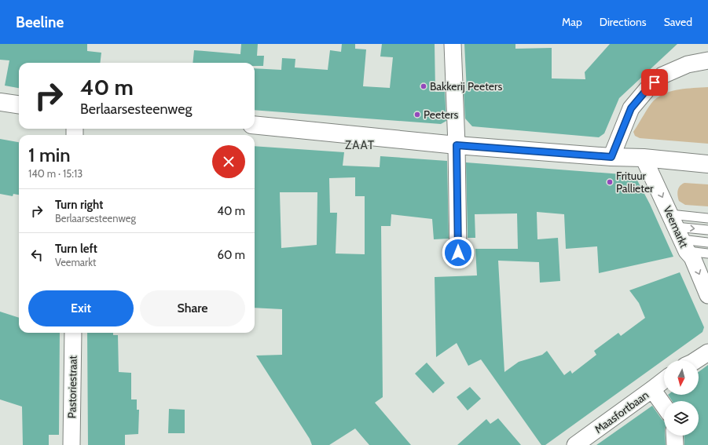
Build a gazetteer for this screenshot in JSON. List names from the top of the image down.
{
  "streets": {
    "street": ["Veemarkt", "Pastoriestraat", "Maasfortbaan"]
  },
  "one_way": ["Veemarkt"],
  "districts": ["ZAAT"],
  "places": ["Bakkerij Peeters", "Peeters", "Frituur Pallieter"],
  "north": "bottom",
  "page": {
    "header": "Beeline",
    "nav": ["Map", "Directions", "Saved"],
    "turn": ["40 m", "Berlaarsesteenweg"],
    "heading": ["1 min", "140 m · 15:13"],
    "list": [
      {
        "name": "Turn right",
        "note": "Berlaarsesteenweg",
        "value": "40 m"
      },
      {
        "name": "Turn left",
        "note": "Veemarkt",
        "value": "60 m"
      }
    ],
    "buttons": ["Exit", "Share"]
  }
}
